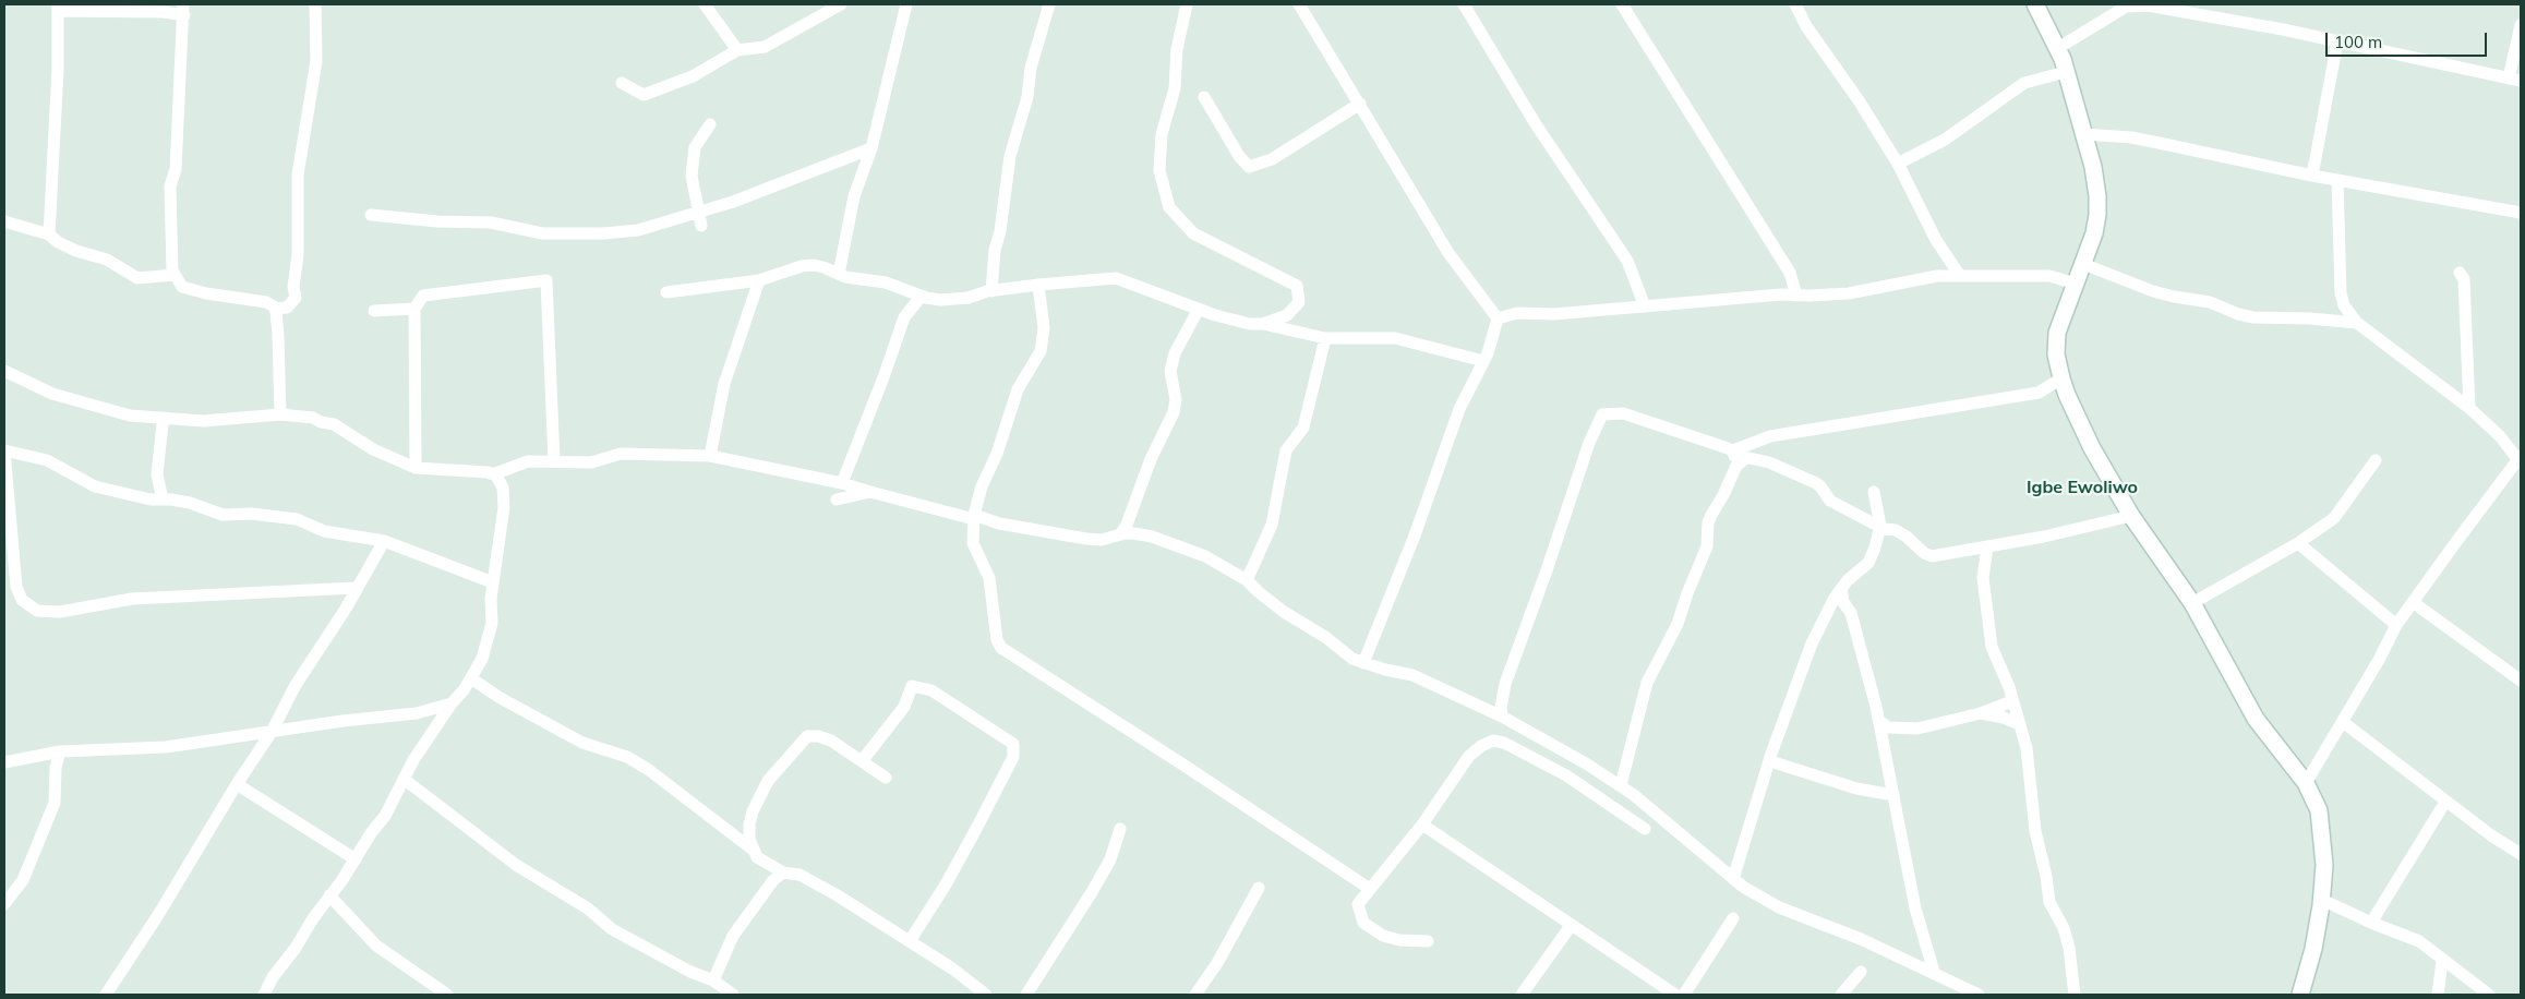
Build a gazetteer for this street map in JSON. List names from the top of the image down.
{
  "districts": ["Igbe Ewoliwo"],
  "scale_bar": "100 m"
}
